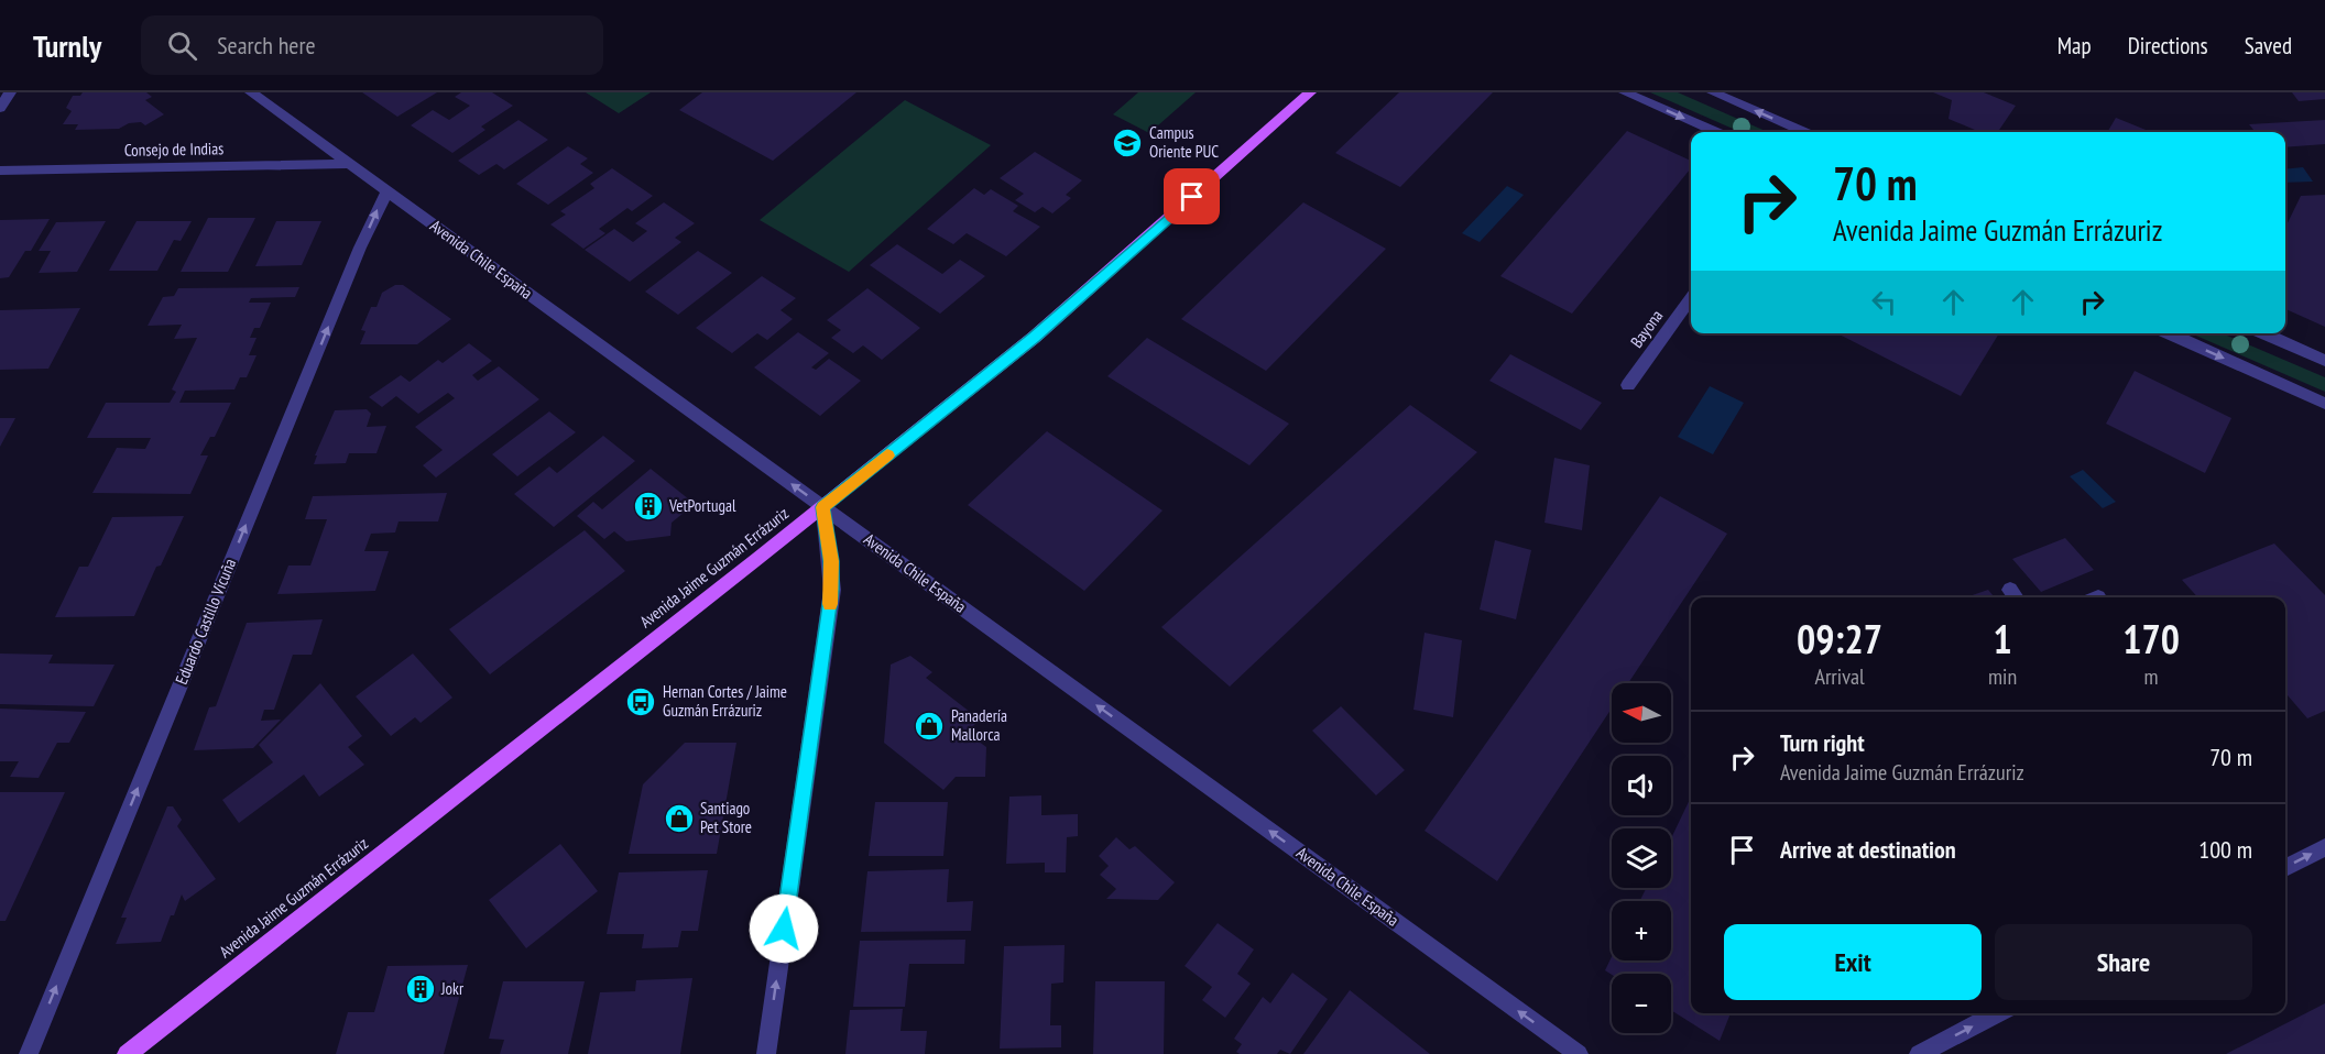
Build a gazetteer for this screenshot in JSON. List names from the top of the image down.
{
  "streets": {
    "main road": ["Avenida Jaime Guzmán Errázuriz"],
    "street": [
      "Consejo de Indias",
      "Avenida Chile España",
      "Bayona",
      "Eduardo Castillo Vicuña"
    ]
  },
  "crossings": [
    ["Consejo de Indias", "Avenida Chile España"],
    ["Avenida Chile España", "Avenida Jaime Guzmán Errázuriz"],
    ["Avenida Chile España", "Eduardo Castillo Vicuña"]
  ],
  "one_way": ["Avenida Chile España", "Eduardo Castillo Vicuña"],
  "places": {
    "school or university": ["Campus Oriente PUC"],
    "building": ["VetPortugal", "Jokr"],
    "bus stop": ["Hernan Cortes / Jaime Guzmán Errázuriz"],
    "shop": ["Panadería Mallorca", "Santiago Pet Store"]
  },
  "north": "left",
  "page": {
    "header": "Turnly",
    "search": "Search here",
    "nav": ["Map", "Directions", "Saved"],
    "turn": ["70 m", "Avenida Jaime Guzmán Errázuriz"],
    "eta": [
      "09:27",
      "Arrival",
      "1",
      "min",
      "170",
      "m"
    ],
    "map_buttons": ["+", "−"],
    "list": [
      {
        "name": "Turn right",
        "note": "Avenida Jaime Guzmán Errázuriz",
        "value": "70 m"
      },
      {
        "name": "Arrive at destination",
        "value": "100 m"
      }
    ],
    "buttons": ["Exit", "Share"]
  }
}
